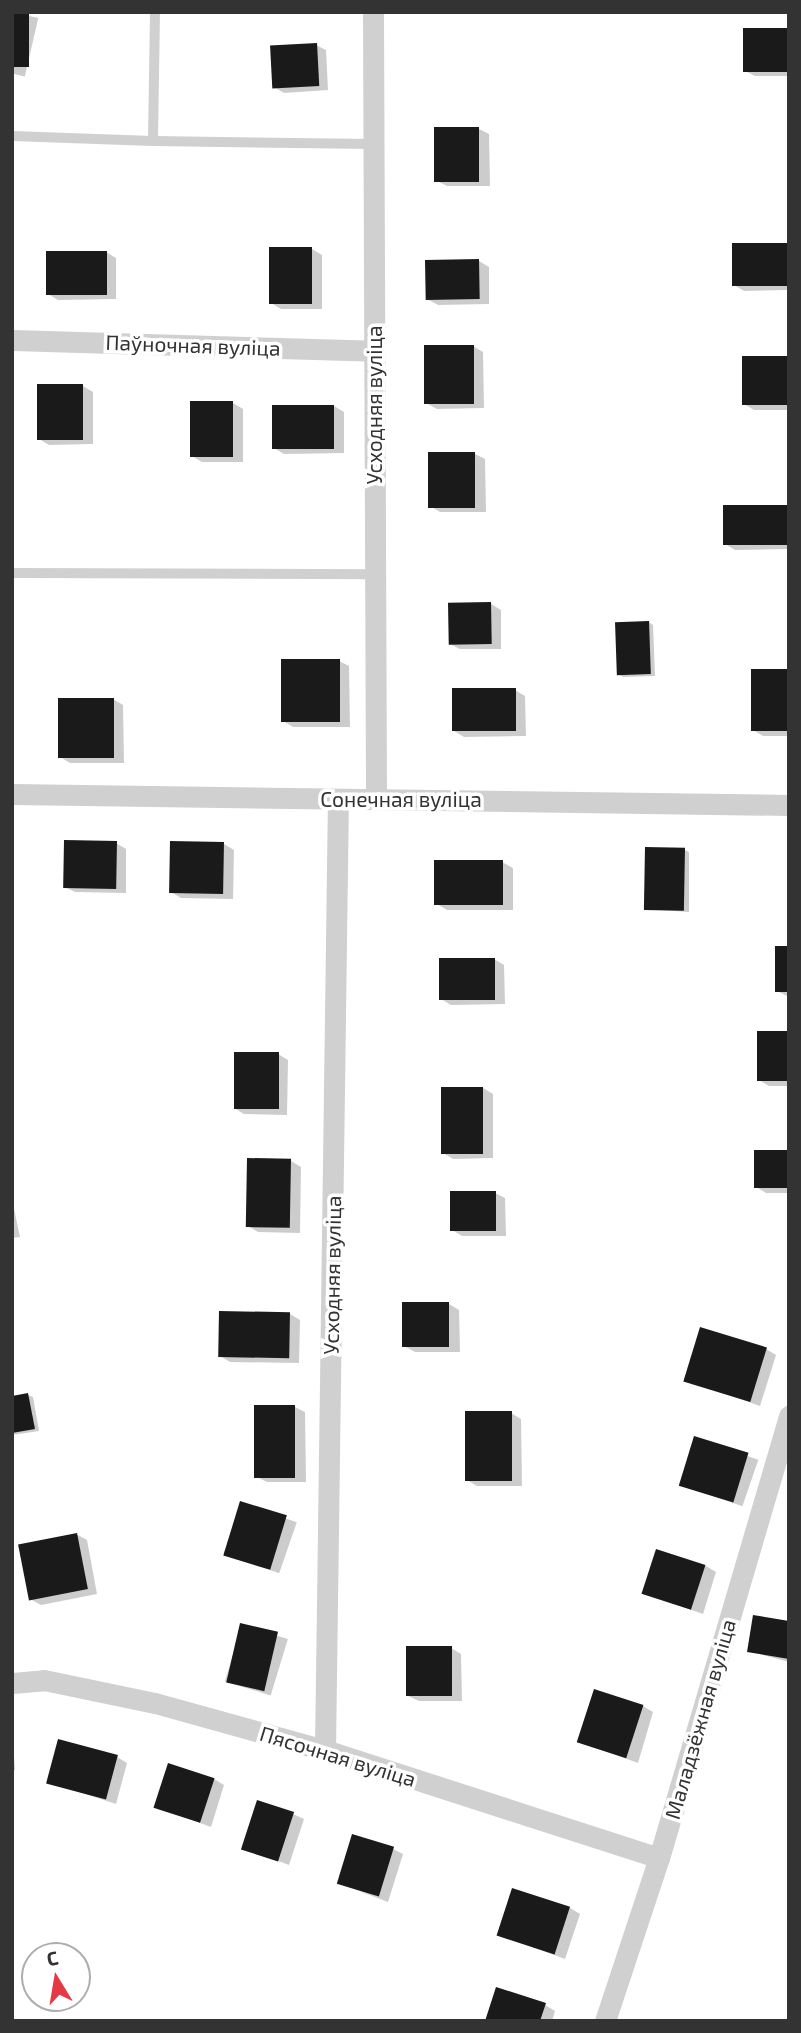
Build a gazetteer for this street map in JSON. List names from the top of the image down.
{
  "streets": {
    "street": [
      "Паўночная вуліца",
      "Усходняя вуліца",
      "Сонечная вуліца",
      "Маладзёжная вуліца",
      "Пясочная вуліца"
    ]
  },
  "crossings": [
    ["Паўночная вуліца", "Усходняя вуліца"],
    ["Усходняя вуліца", "Сонечная вуліца"],
    ["Усходняя вуліца", "Пясочная вуліца"],
    ["Маладзёжная вуліца", "Пясочная вуліца"]
  ],
  "north": "top"
}
